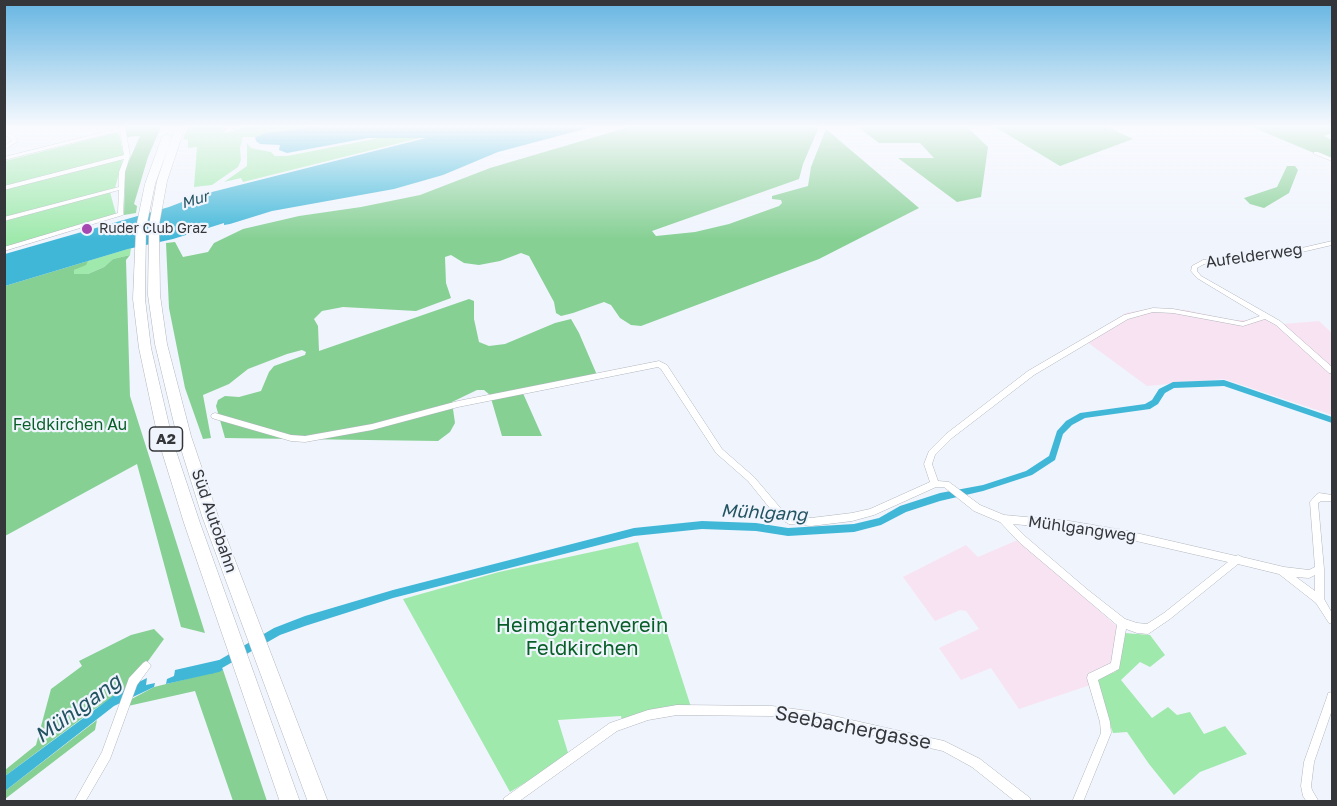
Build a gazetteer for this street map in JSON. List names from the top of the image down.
{
  "streets": {
    "highway": ["A2", "Süd Autobahn"],
    "street": ["Aufelderweg", "Mühlgangweg", "Seebachergasse"]
  },
  "water": ["Mur", "Mühlgang"],
  "parks": ["Feldkirchen Au", "Heimgartenverein Feldkirchen"],
  "places": ["Ruder Club Graz"]
}
